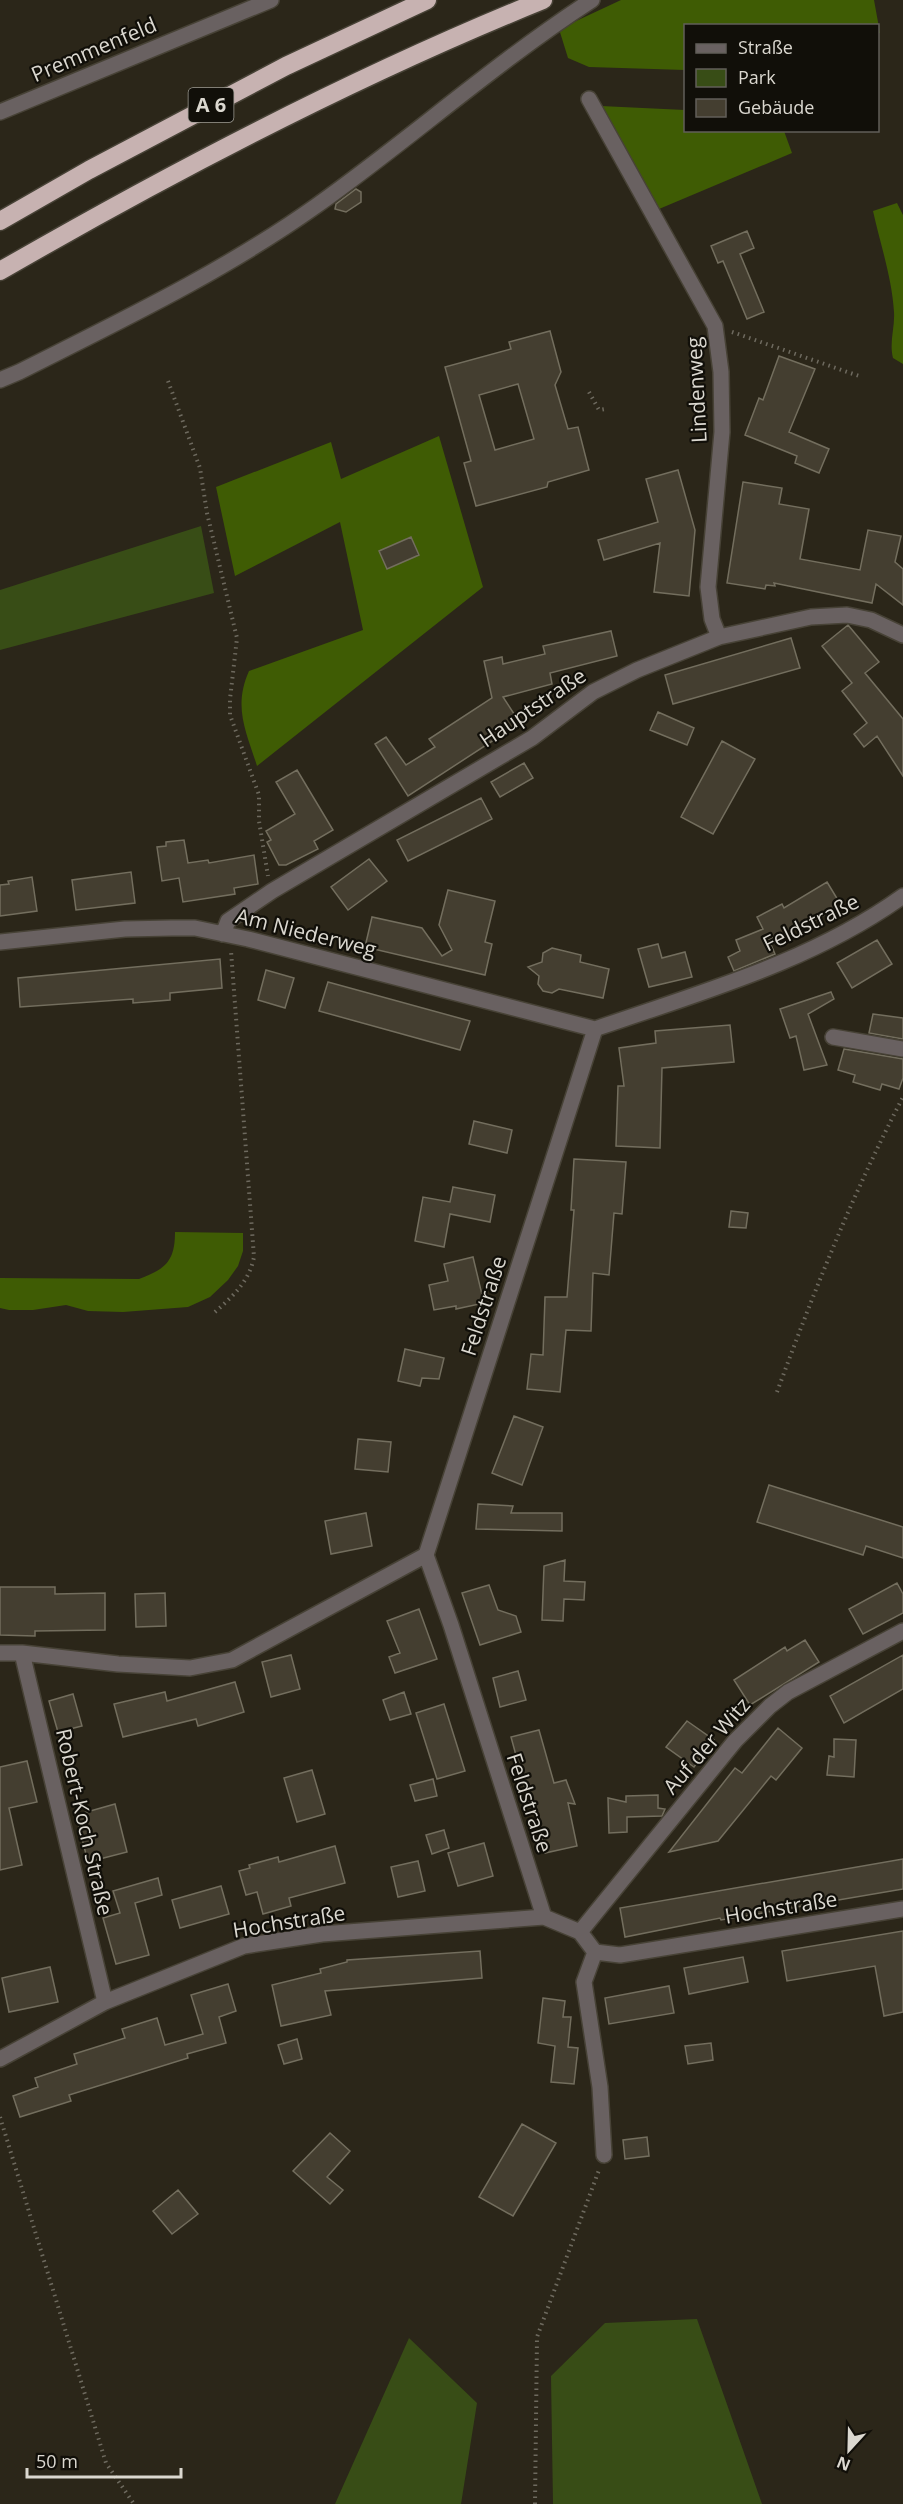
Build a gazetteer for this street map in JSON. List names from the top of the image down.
{
  "streets": {
    "highway": ["A 6"],
    "street": [
      "Premmenfeld",
      "Lindenweg",
      "Hauptstraße",
      "Feldstraße",
      "Am Niederweg",
      "Auf der Witz",
      "Robert-Koch Straße",
      "Hochstraße"
    ]
  },
  "crossings": [
    ["Lindenweg", "Hauptstraße"],
    ["Hauptstraße", "Am Niederweg"],
    ["Feldstraße", "Am Niederweg"],
    ["Feldstraße", "Hochstraße"],
    ["Auf der Witz", "Hochstraße"],
    ["Robert-Koch Straße", "Hochstraße"]
  ],
  "legend": ["Straße", "Park", "Gebäude"],
  "scale_bar": "50 m",
  "north": "bottom"
}
